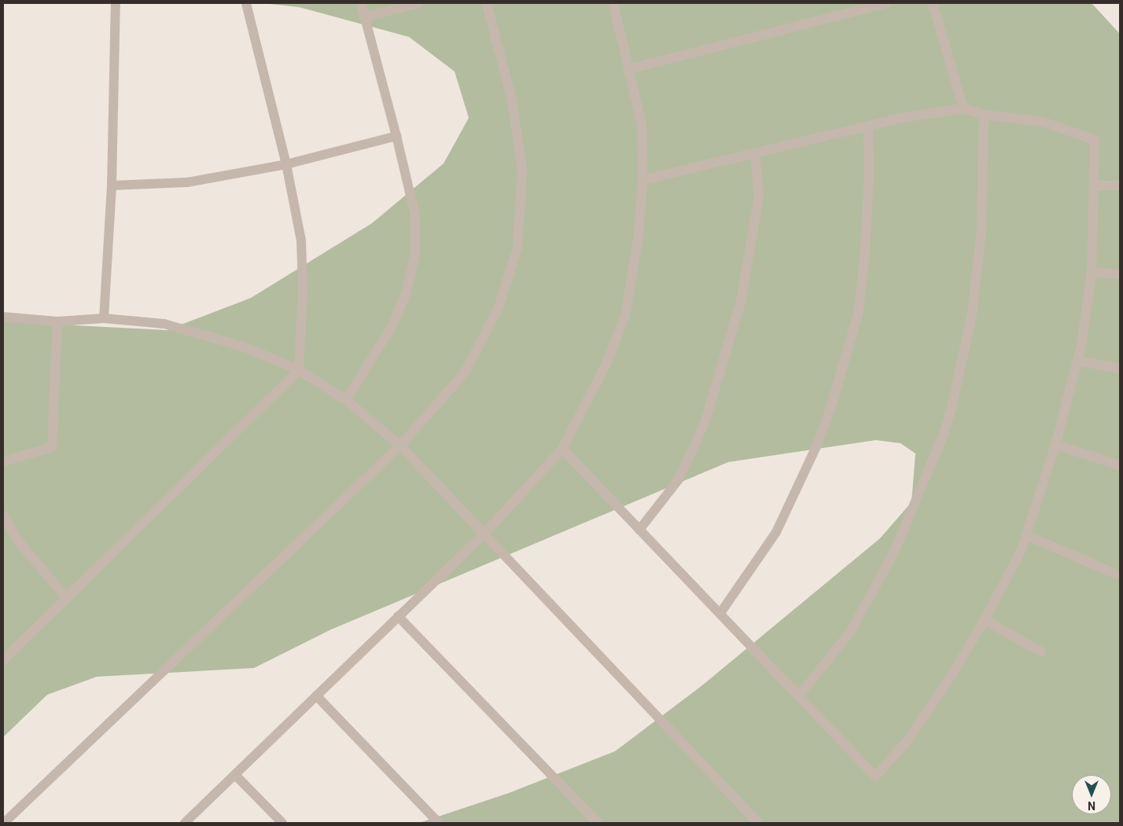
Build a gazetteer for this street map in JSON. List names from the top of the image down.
{
  "north": "bottom"
}
